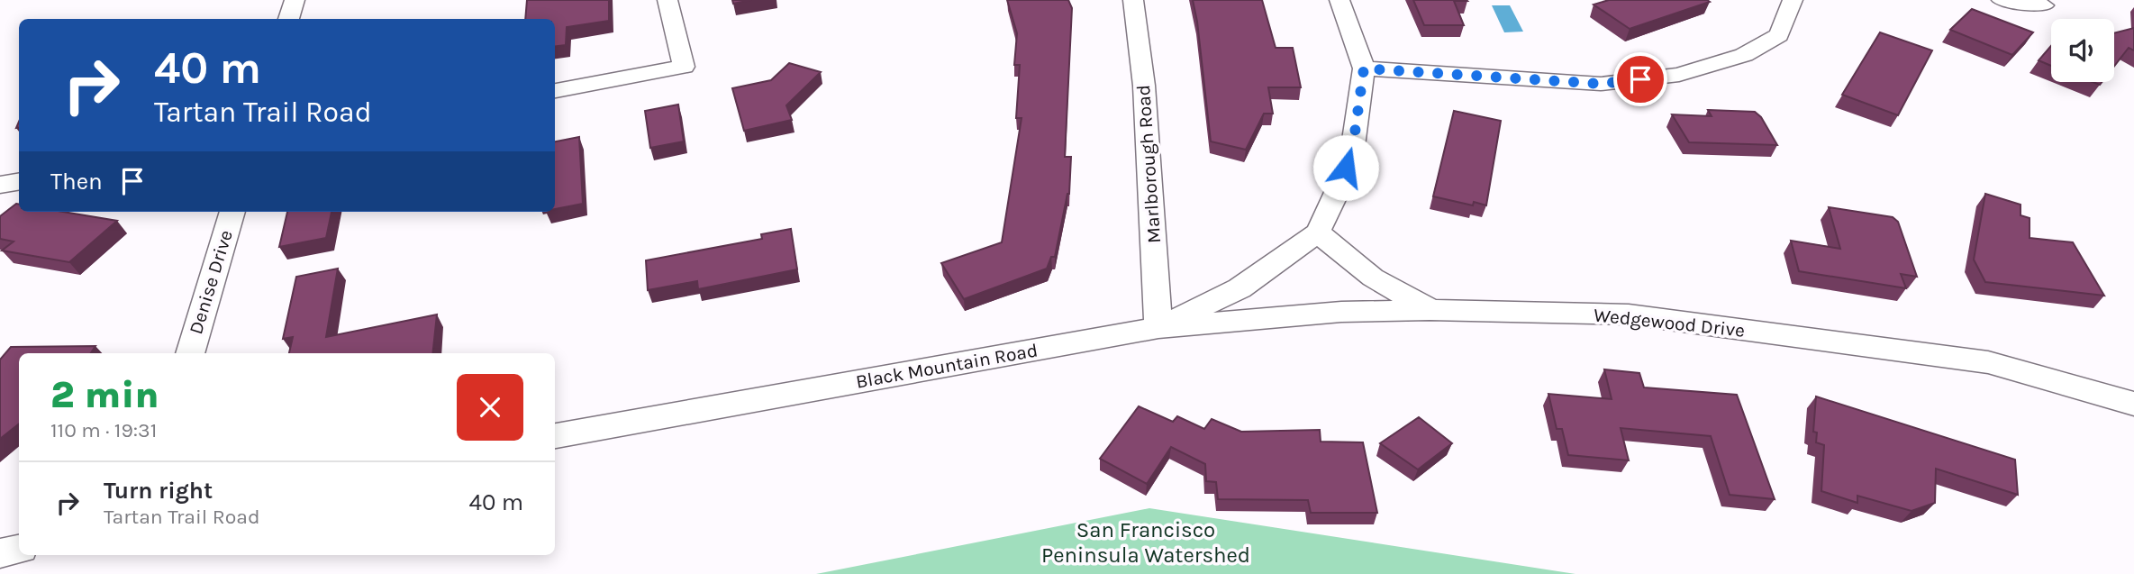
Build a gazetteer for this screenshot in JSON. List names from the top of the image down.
{
  "streets": {
    "street": [
      "Marlborough Road",
      "Denise Drive",
      "Wedgewood Drive",
      "Black Mountain Road"
    ]
  },
  "crossings": [
    ["Marlborough Road", "Wedgewood Drive"],
    ["Marlborough Road", "Black Mountain Road"],
    ["Wedgewood Drive", "Black Mountain Road"]
  ],
  "parks": ["San Francisco Peninsula Watershed"],
  "page": {
    "turn": ["40 m", "Tartan Trail Road"],
    "then": "Then",
    "heading": ["2 min", "110 m · 19:31"],
    "list": [
      {
        "name": "Turn right",
        "note": "Tartan Trail Road",
        "value": "40 m"
      }
    ]
  }
}
